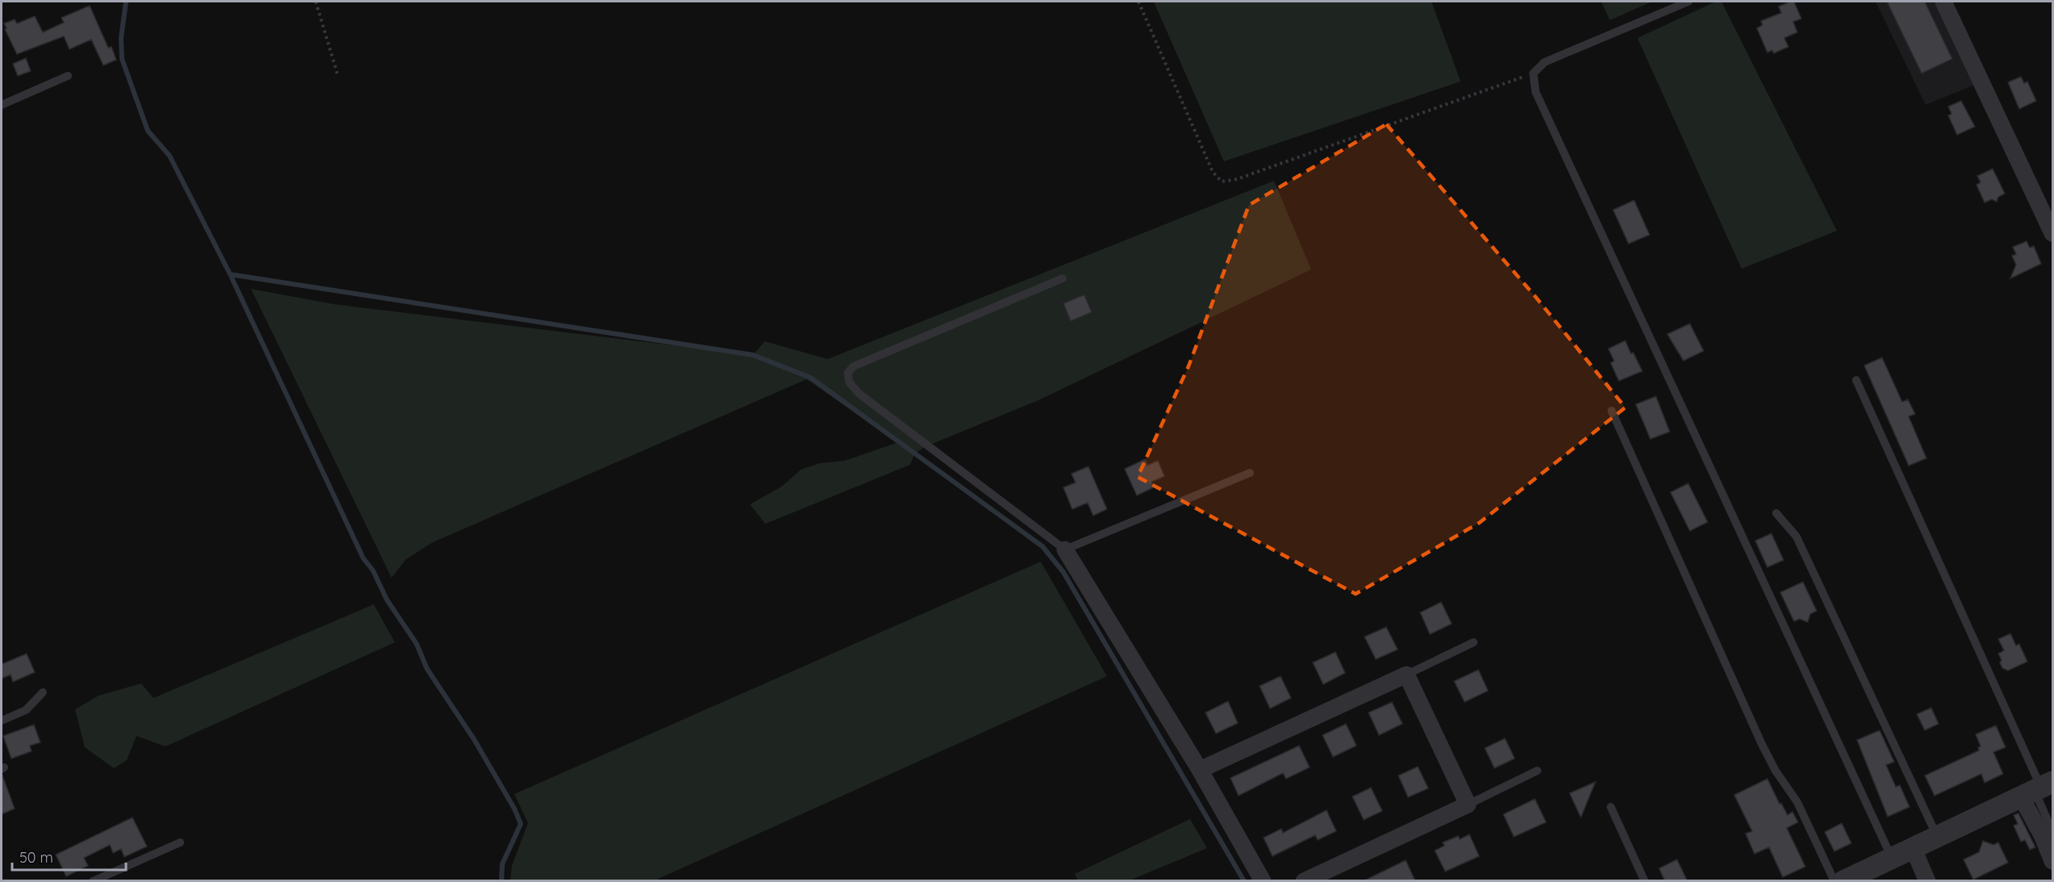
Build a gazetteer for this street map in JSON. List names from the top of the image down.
{
  "scale_bar": "50 m"
}
